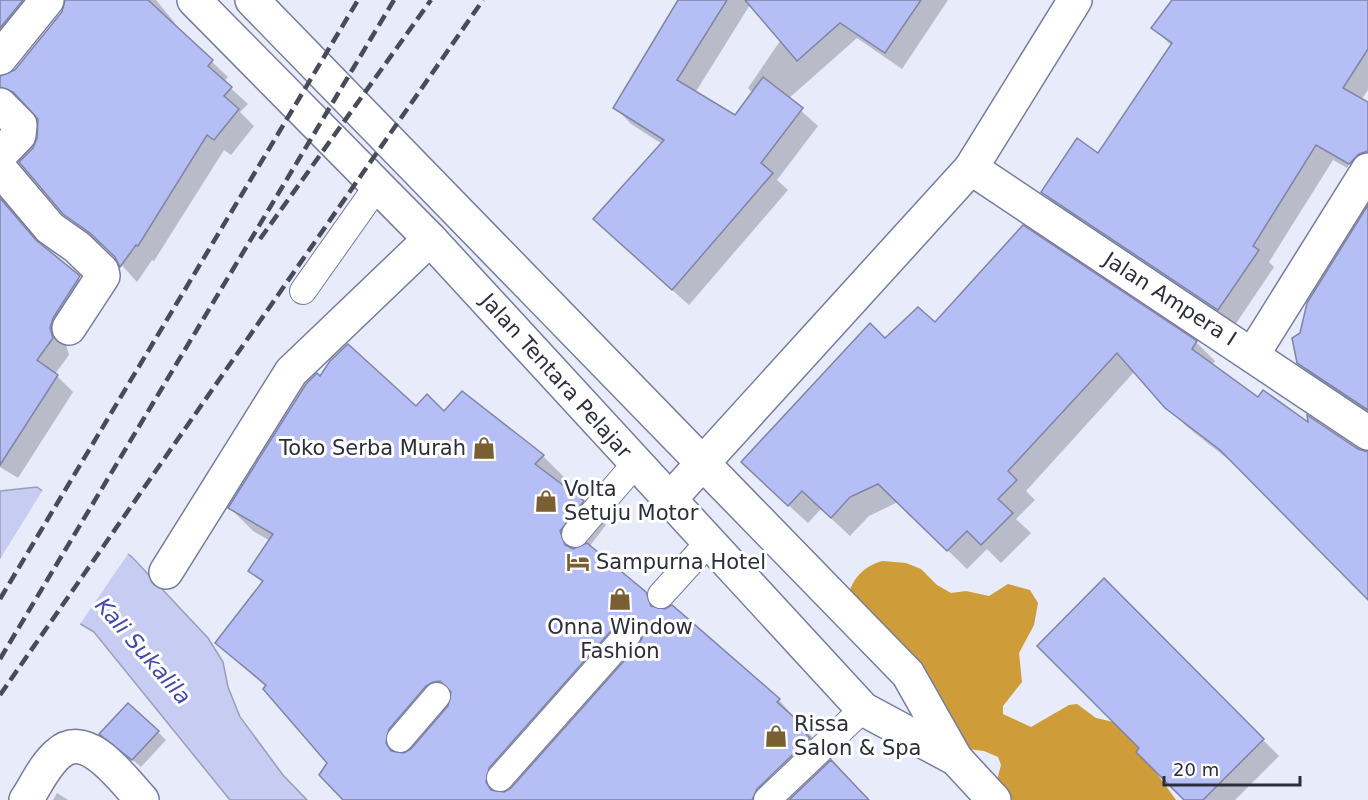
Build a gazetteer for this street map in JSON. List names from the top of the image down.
{
  "streets": {
    "street": ["Jalan Ampera I", "Jalan Tentara Pelajar"]
  },
  "water": ["Kali Sukalila"],
  "places": {
    "shop": [
      "Toko Serba Murah",
      "Volta Setuju Motor",
      "Onna Window Fashion",
      "Rissa Salon & Spa"
    ],
    "hotel": ["Sampurna Hotel"]
  },
  "scale_bar": "20 m"
}
